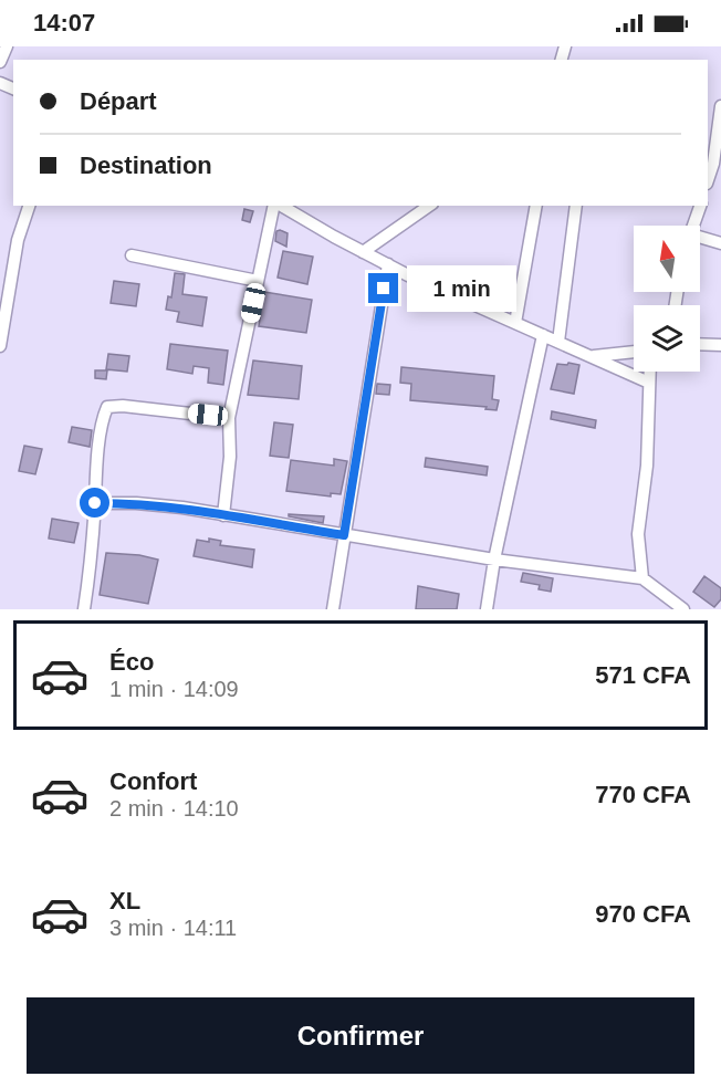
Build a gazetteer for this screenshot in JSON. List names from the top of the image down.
{
  "north": "top",
  "page": {
    "status": "14:07",
    "banner": ["Départ", "Destination"],
    "bubble": "1 min",
    "list": [
      {
        "name": "Éco",
        "note": "1 min · 14:09",
        "value": "571 CFA"
      },
      {
        "name": "Confort",
        "note": "2 min · 14:10",
        "value": "770 CFA"
      },
      {
        "name": "XL",
        "note": "3 min · 14:11",
        "value": "970 CFA"
      }
    ],
    "buttons": "Confirmer"
  }
}
